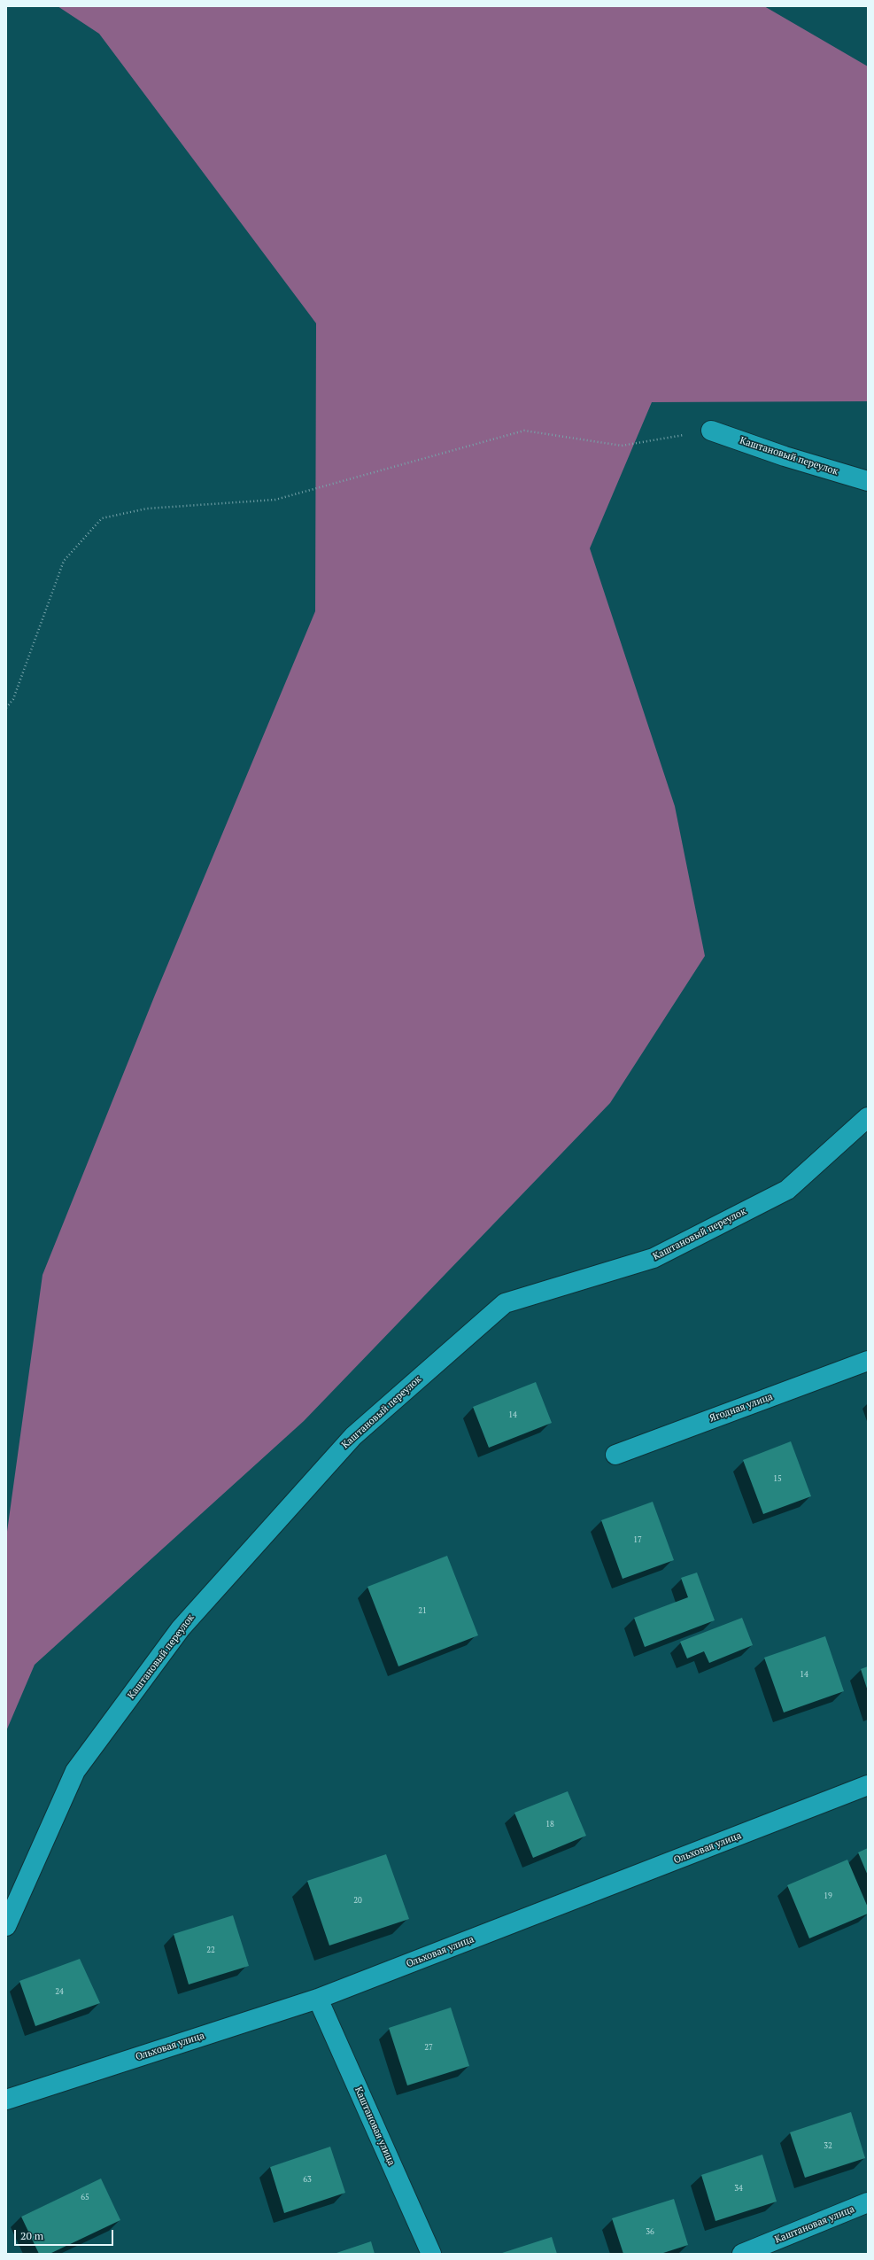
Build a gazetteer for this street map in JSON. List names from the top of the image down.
{
  "streets": {
    "street": [
      "Каштановый переулок",
      "Ягодная улица",
      "Ольховая улица",
      "Каштановая улица"
    ]
  },
  "crossings": [
    ["Ольховая улица", "Каштановая улица"]
  ],
  "house_numbers": [
    "14",
    "15",
    "17",
    "21",
    "14",
    "18",
    "19",
    "20",
    "22",
    "24",
    "27",
    "32",
    "63",
    "34",
    "65",
    "36"
  ],
  "scale_bar": "20 m"
}
